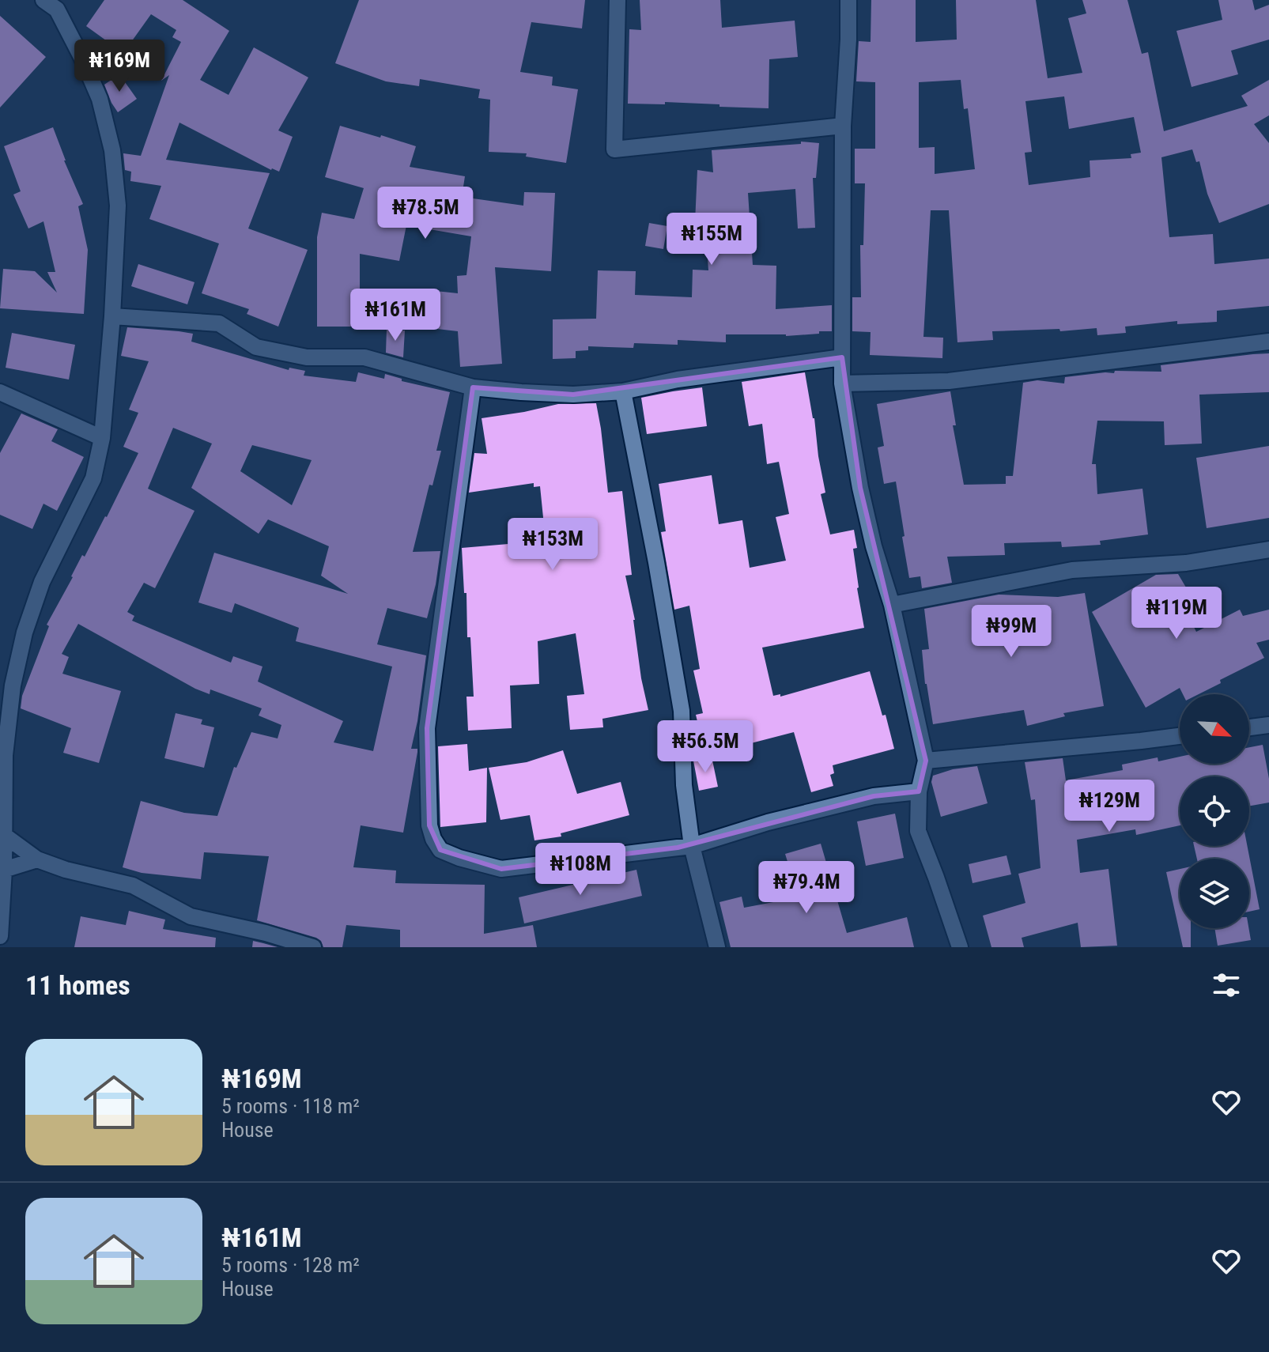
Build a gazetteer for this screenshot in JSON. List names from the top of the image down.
{
  "north": "bottom right",
  "page": {
    "price": [
      "₦169M",
      "₦78.5M",
      "₦155M",
      "₦161M",
      "₦153M",
      "₦119M",
      "₦99M",
      "₦56.5M",
      "₦129M",
      "₦108M",
      "₦79.4M"
    ],
    "heading": "11 homes",
    "list": [
      {
        "name": "₦169M",
        "note": "5 rooms · 118 m² · House"
      },
      {
        "name": "₦161M",
        "note": "5 rooms · 128 m² · House"
      }
    ]
  }
}
